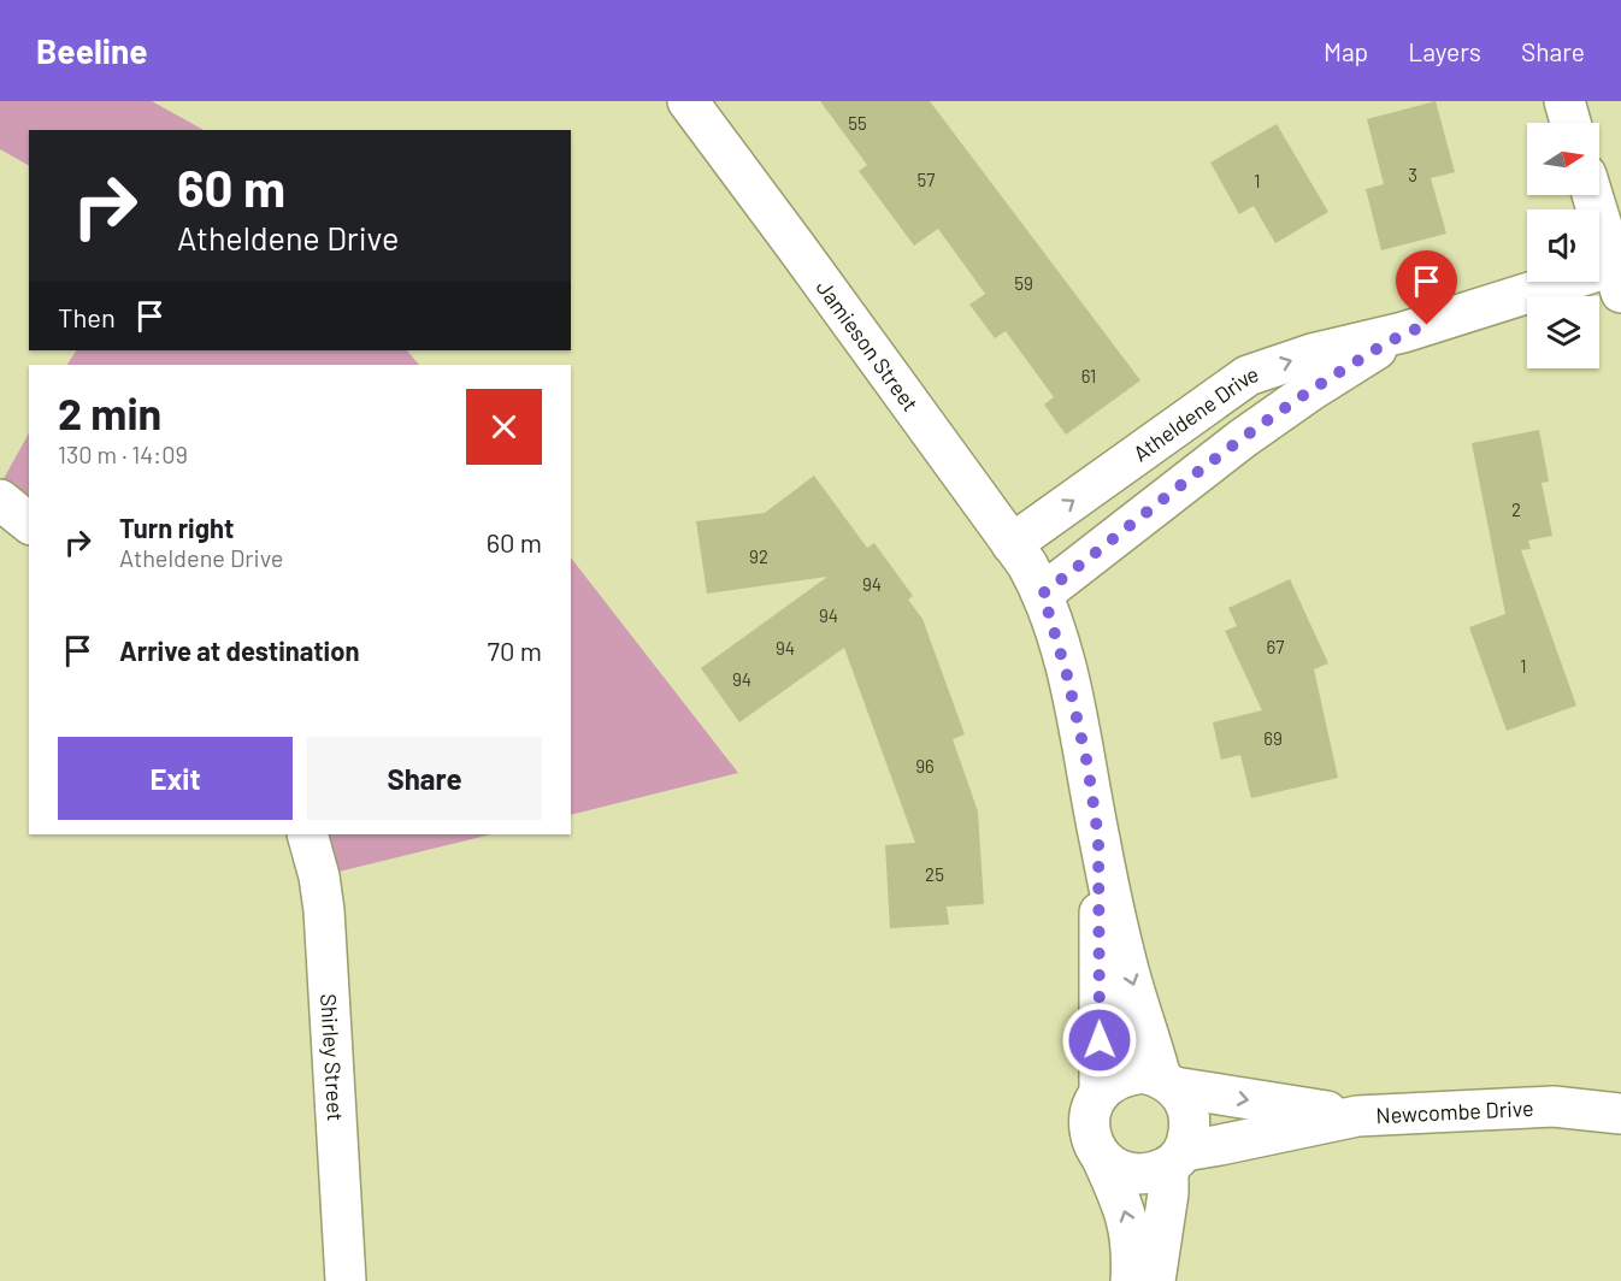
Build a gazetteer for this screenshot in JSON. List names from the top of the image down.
{
  "streets": {
    "street": [
      "Jamieson Street",
      "Atheldene Drive",
      "Shirley Street",
      "Newcombe Drive"
    ]
  },
  "crossings": [
    ["Jamieson Street", "Atheldene Drive"]
  ],
  "house_numbers": [
    "55",
    "3",
    "57",
    "1",
    "59",
    "61",
    "2",
    "92",
    "94",
    "94",
    "67",
    "94",
    "1",
    "94",
    "69",
    "96",
    "25"
  ],
  "north": "right",
  "page": {
    "header": "Beeline",
    "nav": ["Map", "Layers", "Share"],
    "turn": ["60 m", "Atheldene Drive"],
    "then": "Then",
    "heading": ["2 min", "130 m · 14:09"],
    "list": [
      {
        "name": "Turn right",
        "note": "Atheldene Drive",
        "value": "60 m"
      },
      {
        "name": "Arrive at destination",
        "value": "70 m"
      }
    ],
    "buttons": ["Exit", "Share"]
  }
}
